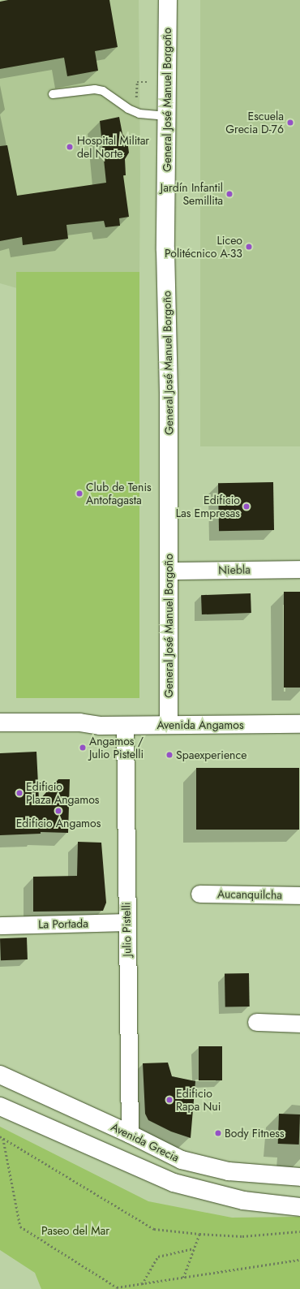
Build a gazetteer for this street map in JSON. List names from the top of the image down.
{
  "streets": {
    "main road": ["General José Manuel Borgoño", "Avenida Angamos", "Avenida Grecia"],
    "street": [
      "Niebla",
      "Aucanquilcha",
      "La Portada",
      "Julio Pistelli"
    ]
  },
  "crossings": [
    ["General José Manuel Borgoño", "Niebla"],
    ["General José Manuel Borgoño", "Avenida Angamos"],
    ["Avenida Angamos", "Julio Pistelli"],
    ["La Portada", "Julio Pistelli"],
    ["Julio Pistelli", "Avenida Grecia"]
  ],
  "parks": ["Paseo del Mar"],
  "places": [
    "Escuela Grecia D-76",
    "Hospital Militar del Norte",
    "Jardín Infantil Semillita",
    "Liceo Politécnico A-33",
    "Club de Tenis Antofagasta",
    "Edificio Las Empresas",
    "Angamos / Julio Pistelli",
    "Spaexperience",
    "Edificio Plaza Angamos",
    "Edificio Angamos",
    "Edificio Rapa Nui",
    "Body Fitness"
  ]
}
